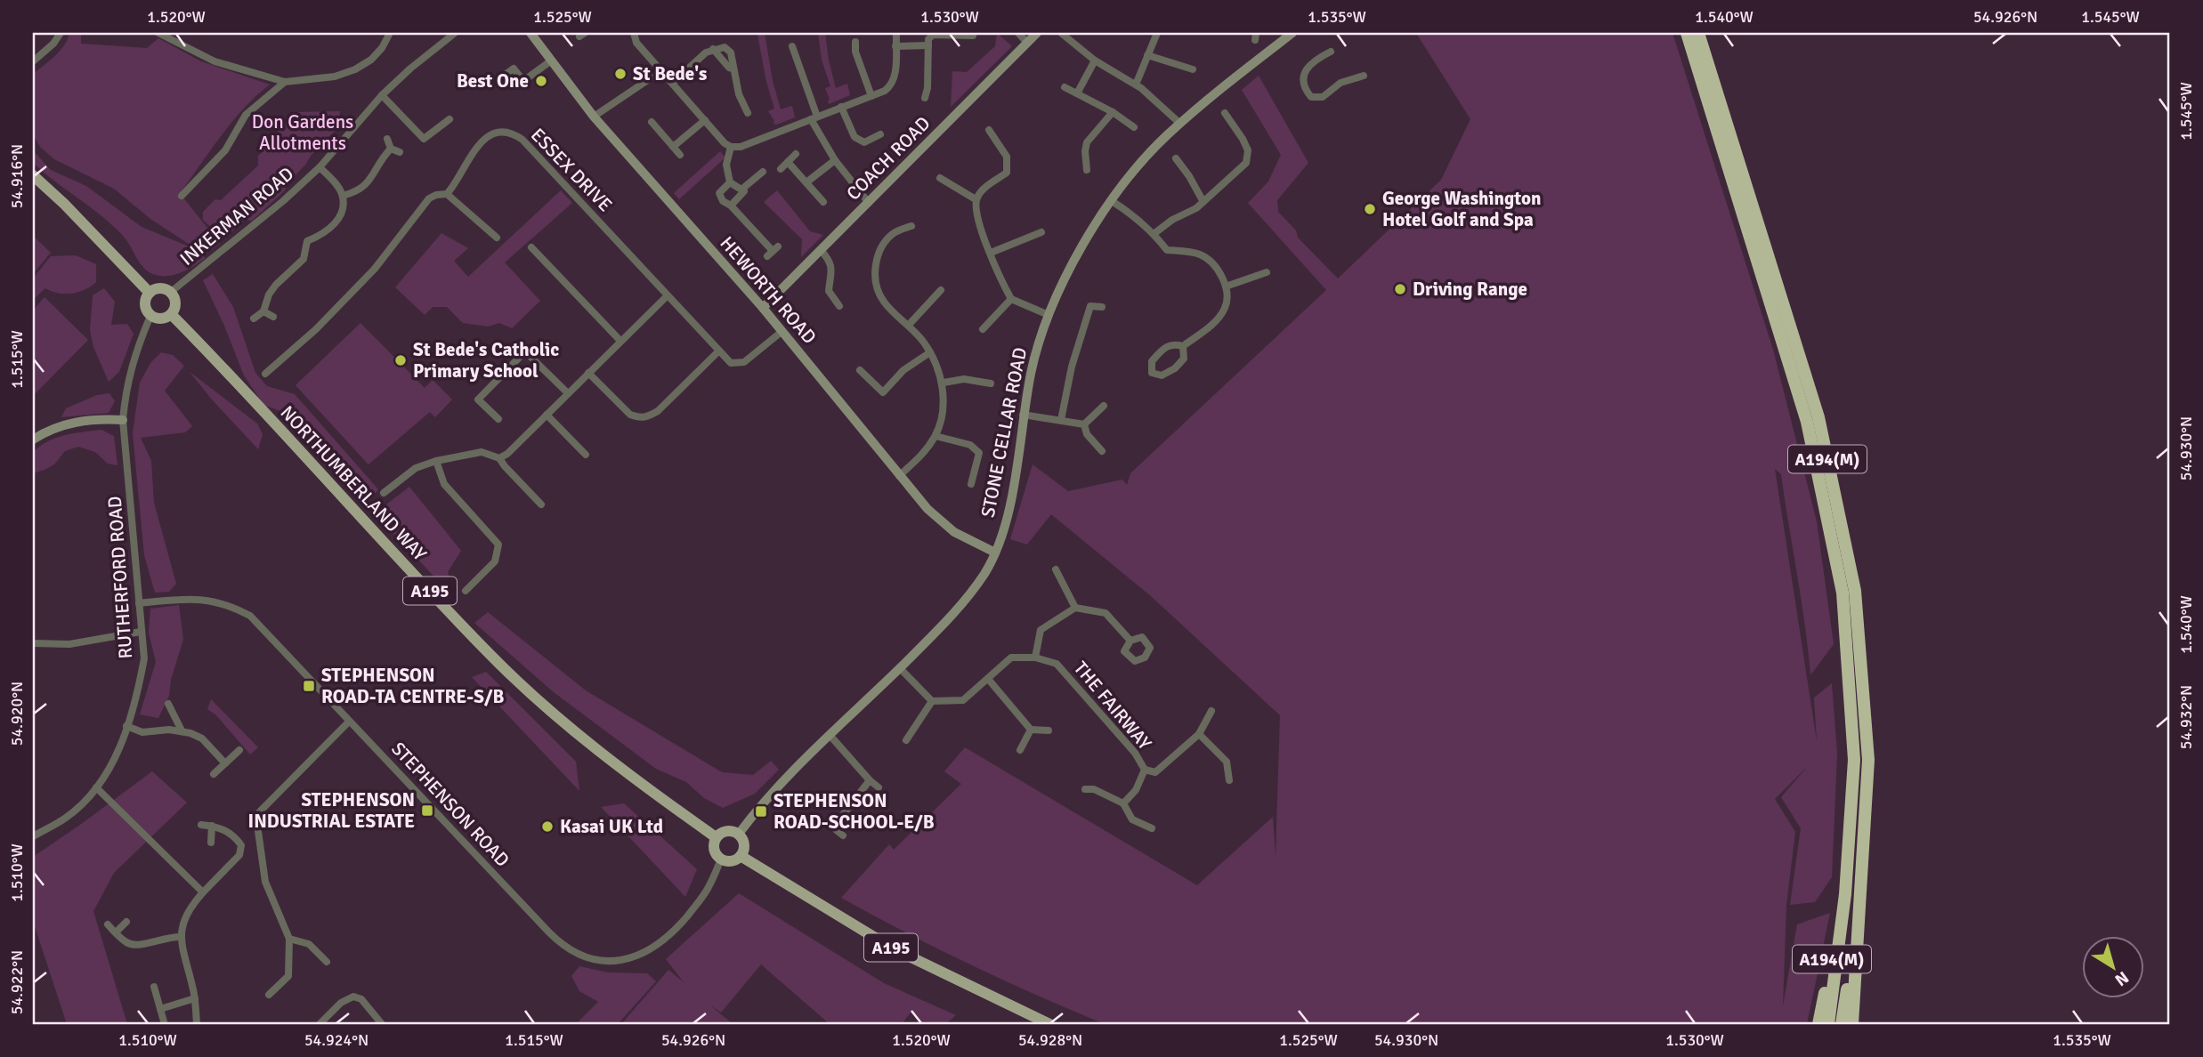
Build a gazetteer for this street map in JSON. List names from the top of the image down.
{
  "streets": {
    "highway": ["A194(M)"],
    "main road": ["NORTHUMBERLAND WAY", "A195"],
    "street": [
      "COACH ROAD",
      "ESSEX DRIVE",
      "INKERMAN ROAD",
      "HEWORTH ROAD",
      "STONE CELLAR ROAD",
      "RUTHERFORD ROAD",
      "THE FAIRWAY",
      "STEPHENSON ROAD"
    ]
  },
  "crossings": [
    ["COACH ROAD", "HEWORTH ROAD"],
    ["ESSEX DRIVE", "HEWORTH ROAD"],
    ["INKERMAN ROAD", "NORTHUMBERLAND WAY"],
    ["INKERMAN ROAD", "RUTHERFORD ROAD"],
    ["HEWORTH ROAD", "STONE CELLAR ROAD"],
    ["STONE CELLAR ROAD", "NORTHUMBERLAND WAY"],
    ["STONE CELLAR ROAD", "A195"],
    ["STONE CELLAR ROAD", "STEPHENSON ROAD"],
    ["NORTHUMBERLAND WAY", "RUTHERFORD ROAD"],
    ["NORTHUMBERLAND WAY", "A195"],
    ["NORTHUMBERLAND WAY", "STEPHENSON ROAD"],
    ["RUTHERFORD ROAD", "STEPHENSON ROAD"],
    ["A195", "STEPHENSON ROAD"]
  ],
  "parks": ["Don Gardens Allotments"],
  "places": {
    "other": [
      "St Bede's",
      "Best One",
      "George Washington Hotel Golf and Spa",
      "Driving Range",
      "St Bede's Catholic Primary School",
      "Kasai UK Ltd"
    ],
    "transit": ["STEPHENSON ROAD-TA CENTRE-S/B", "STEPHENSON INDUSTRIAL ESTATE", "STEPHENSON ROAD-SCHOOL-E/B"]
  },
  "north": "bottom right",
  "coordinates": [
    "1.520°W",
    "1.525°W",
    "1.530°W",
    "1.535°W",
    "1.540°W",
    "54.926°N",
    "1.545°W",
    "54.916°N",
    "1.515°W",
    "54.930°N",
    "54.920°N",
    "54.932°N",
    "1.510°W",
    "54.922°N",
    "54.924°N",
    "54.928°N"
  ]
}
